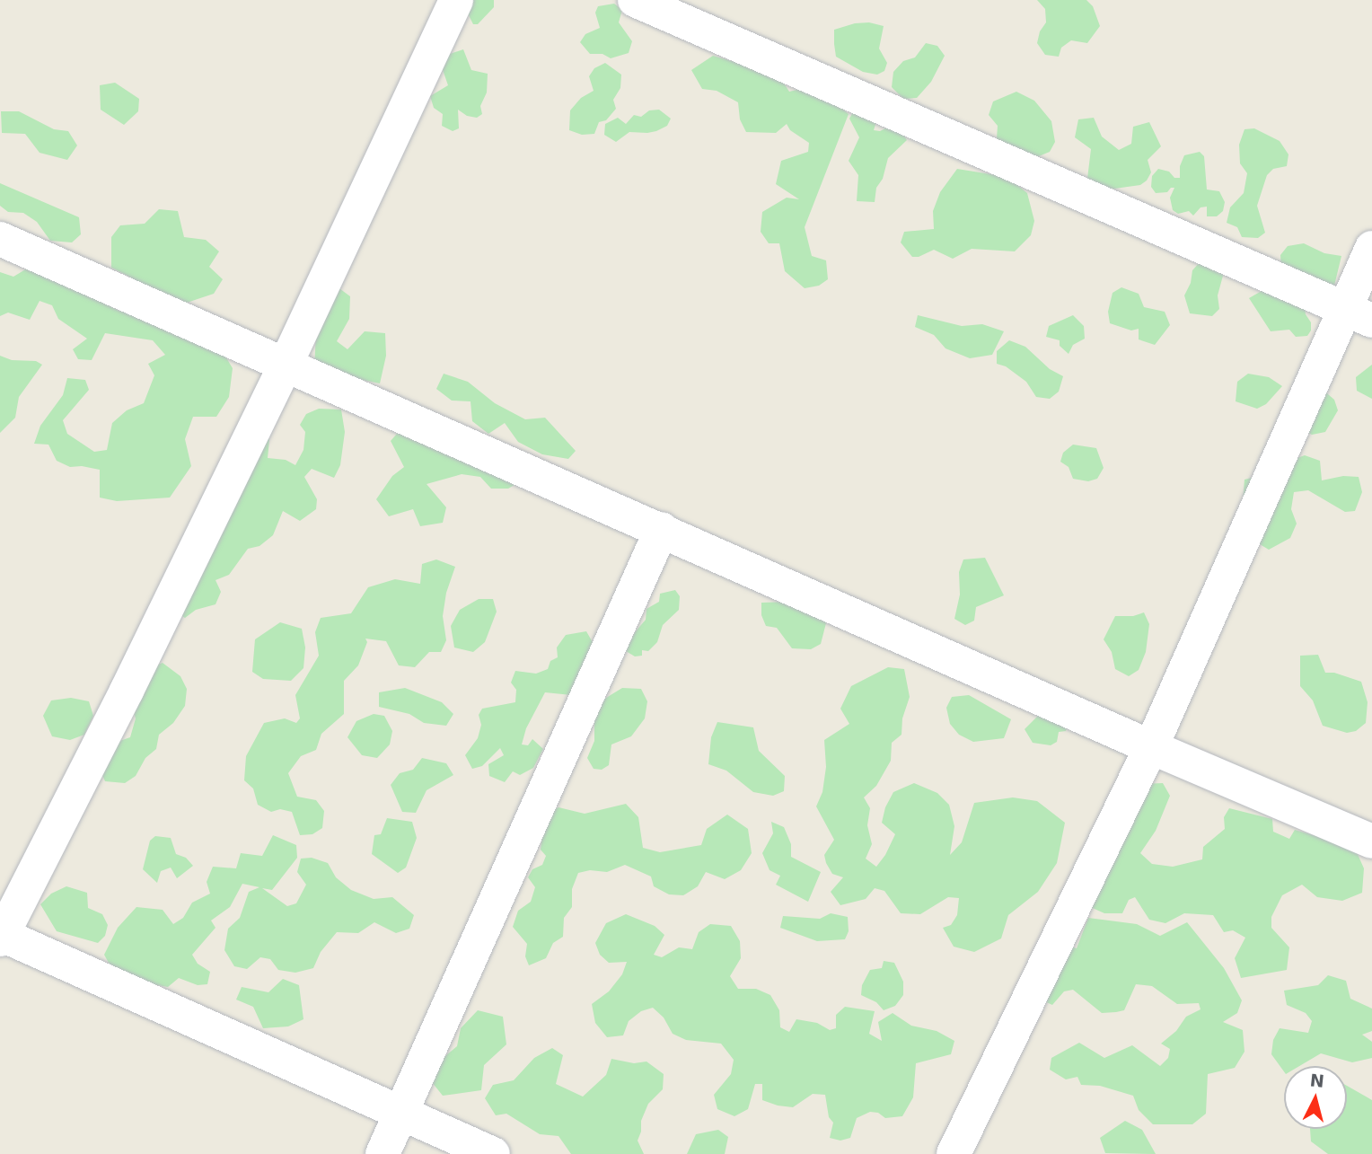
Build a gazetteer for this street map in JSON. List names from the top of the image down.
{
  "north": "top"
}
